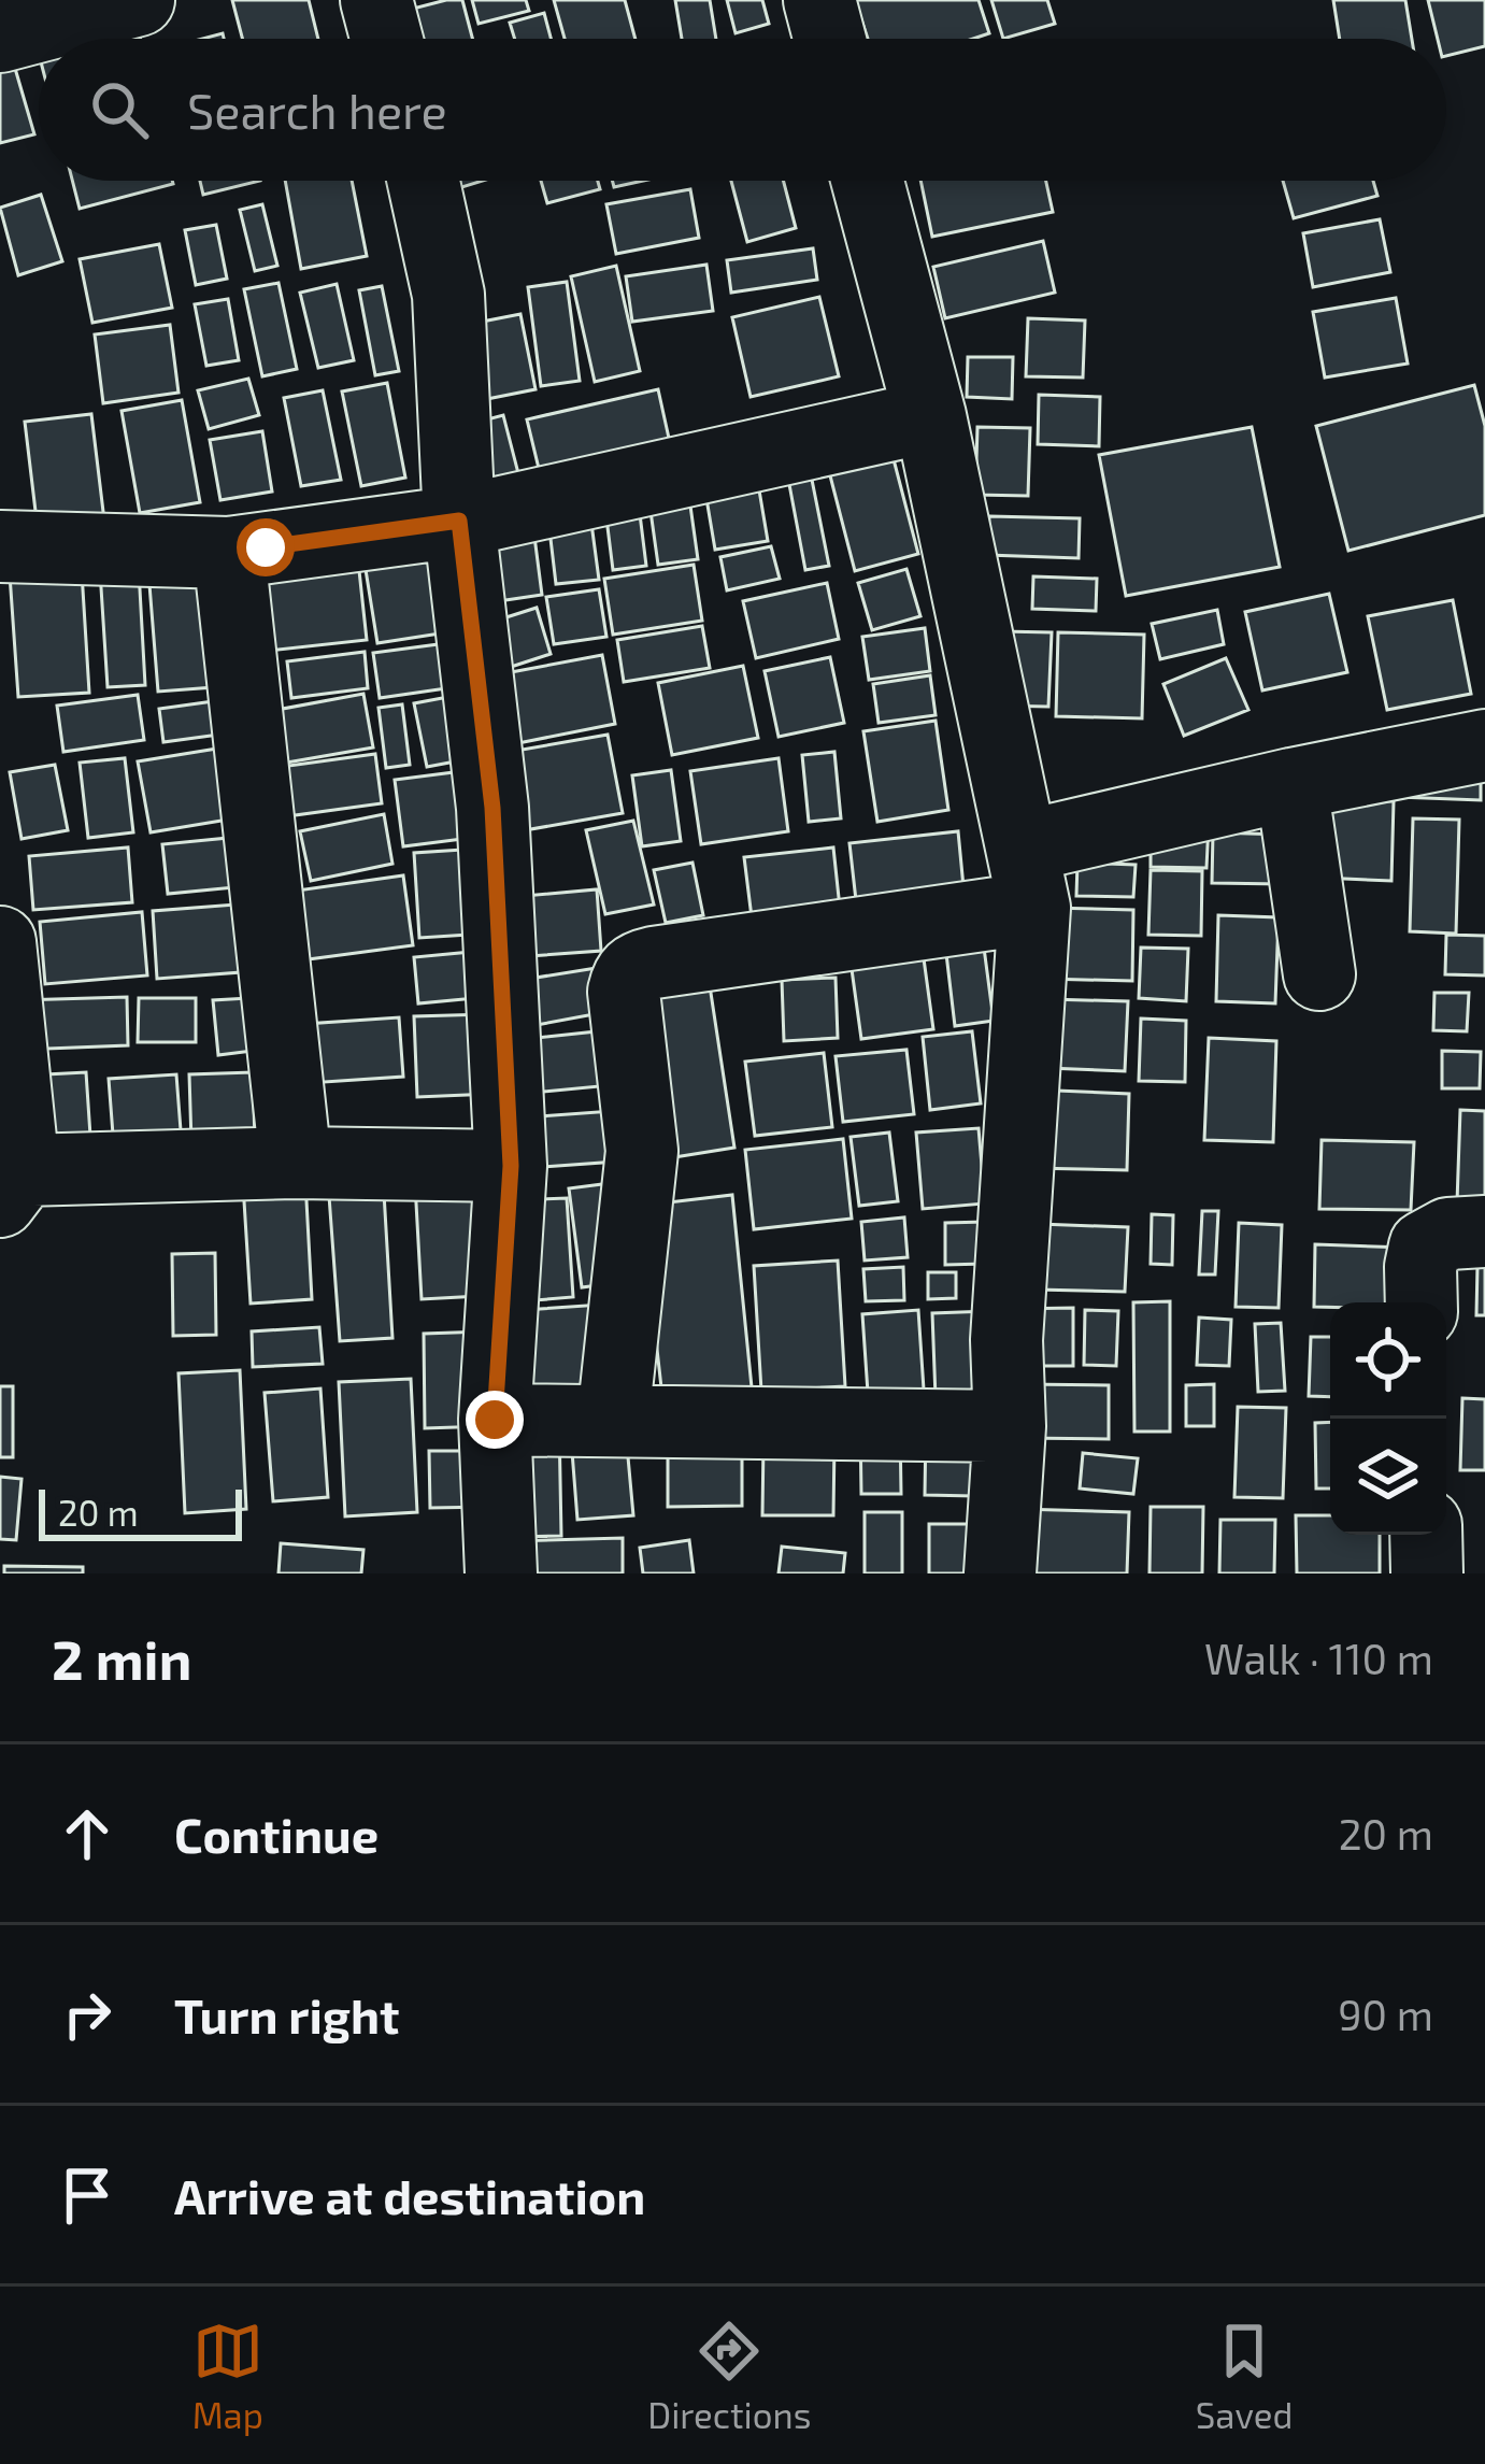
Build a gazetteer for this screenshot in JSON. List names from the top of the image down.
{
  "scale_bar": "20 m",
  "page": {
    "search": "Search here",
    "scale": "20 m",
    "heading": ["2 min", "Walk · 110 m"],
    "list": [
      ["Continue", "20 m"],
      ["Turn right", "90 m"],
      "Arrive at destination"
    ],
    "nav": ["Map", "Directions", "Saved"]
  }
}
